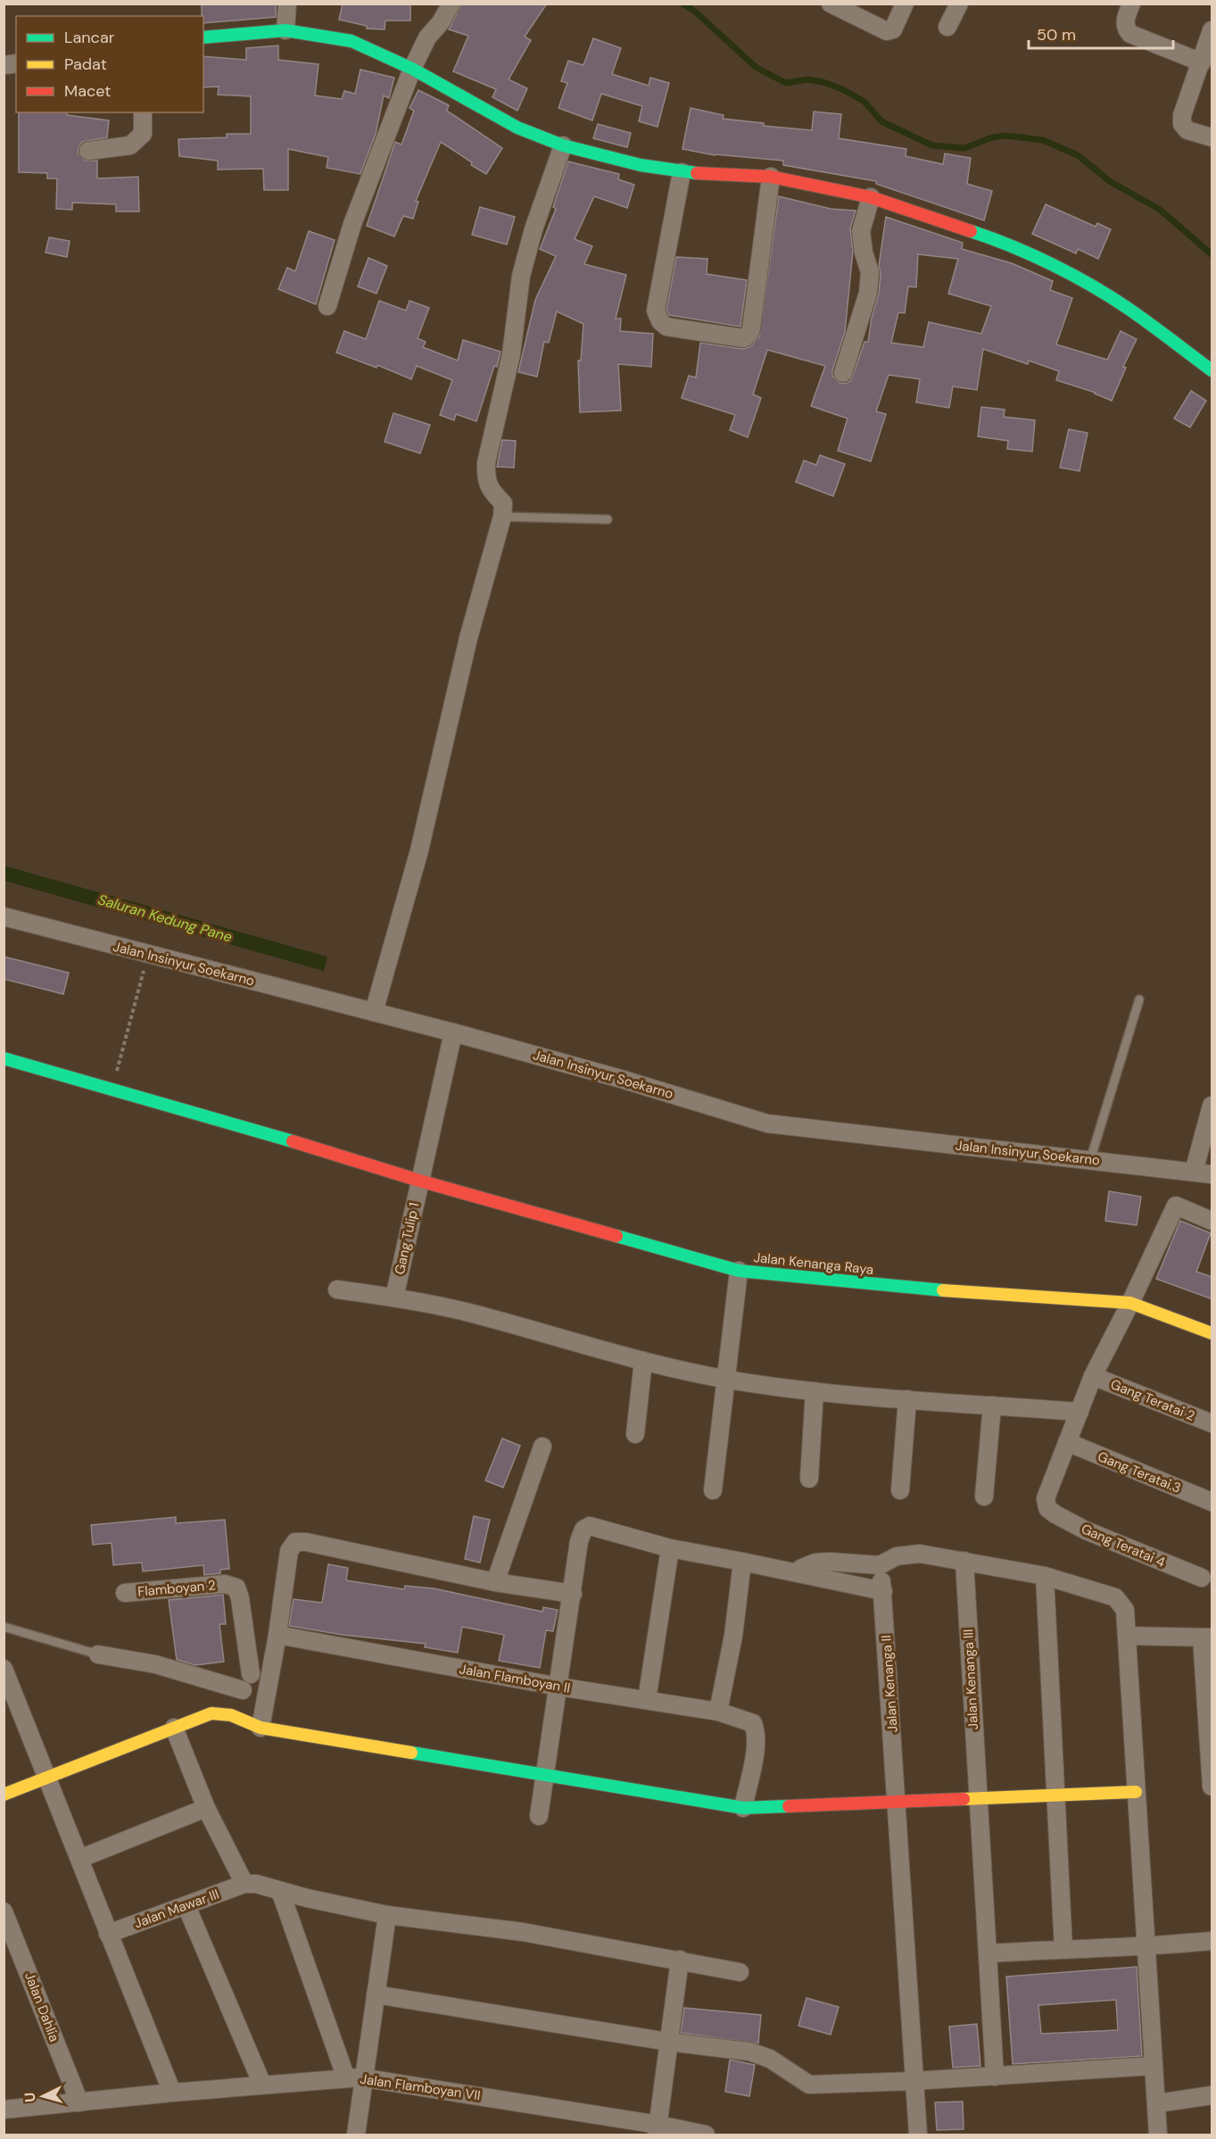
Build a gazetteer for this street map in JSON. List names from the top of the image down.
{
  "streets": {
    "street": [
      "Jalan Insinyur Soekarno",
      "Gang Tulip 1",
      "Jalan Kenanga Raya",
      "Gang Teratai 2",
      "Gang Teratai.3",
      "Gang Teratai 4",
      "Flamboyan 2",
      "Jalan Flamboyan II",
      "Jalan Kenanga III",
      "Jalan Kenanga II",
      "Jalan Mawar III",
      "Jalan Dahlia",
      "Jalan Flamboyan VII"
    ]
  },
  "crossings": [
    ["Jalan Insinyur Soekarno", "Gang Tulip 1"],
    ["Gang Tulip 1", "Jalan Kenanga Raya"],
    ["Gang Teratai.3", "Gang Teratai 4"],
    ["Jalan Dahlia", "Jalan Flamboyan VII"]
  ],
  "water": ["Saluran Kedung Pane"],
  "legend": ["Lancar", "Padat", "Macet"],
  "scale_bar": "50 m",
  "north": "left"
}
